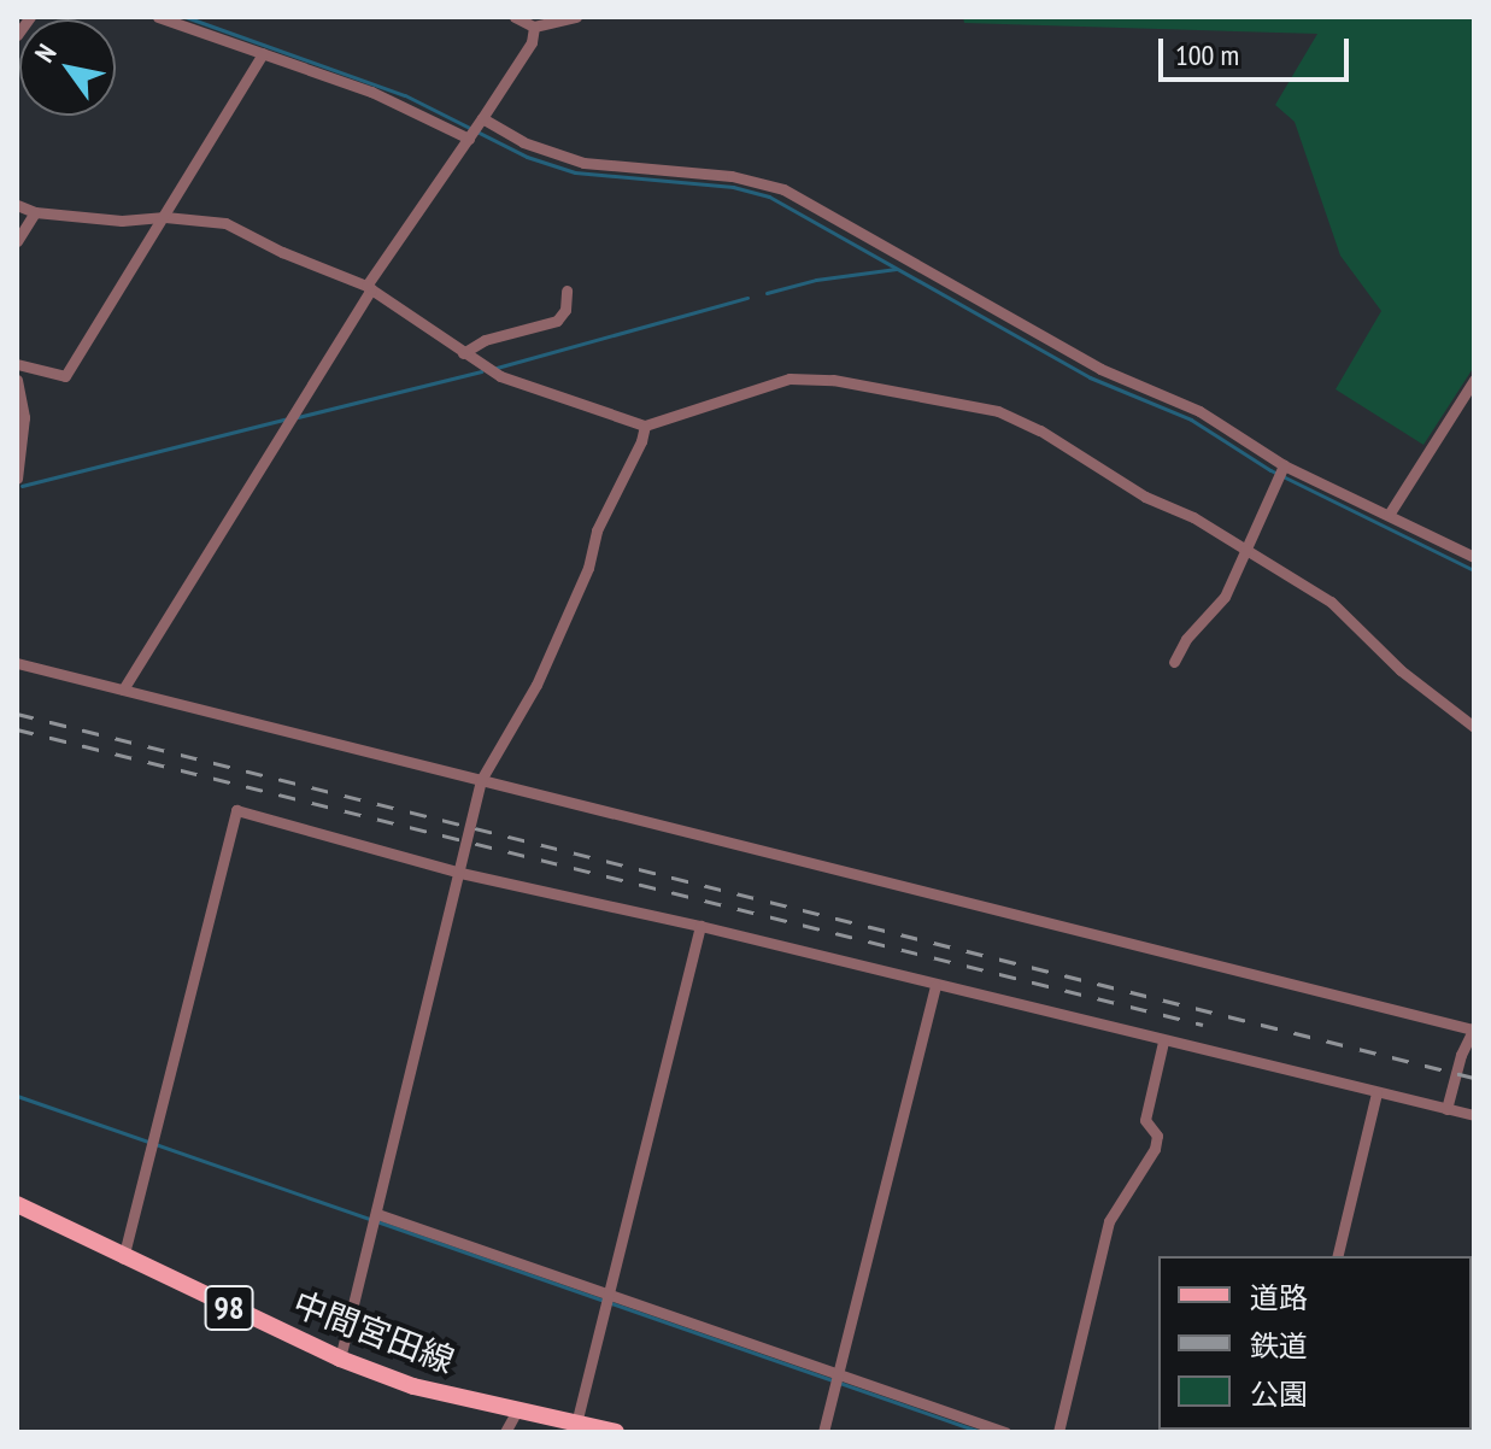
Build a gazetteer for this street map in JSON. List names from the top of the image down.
{
  "streets": {
    "main road": ["98", "中間宮田線"]
  },
  "legend": ["道路", "鉄道", "公園"],
  "scale_bar": "100 m",
  "north": "top left"
}
